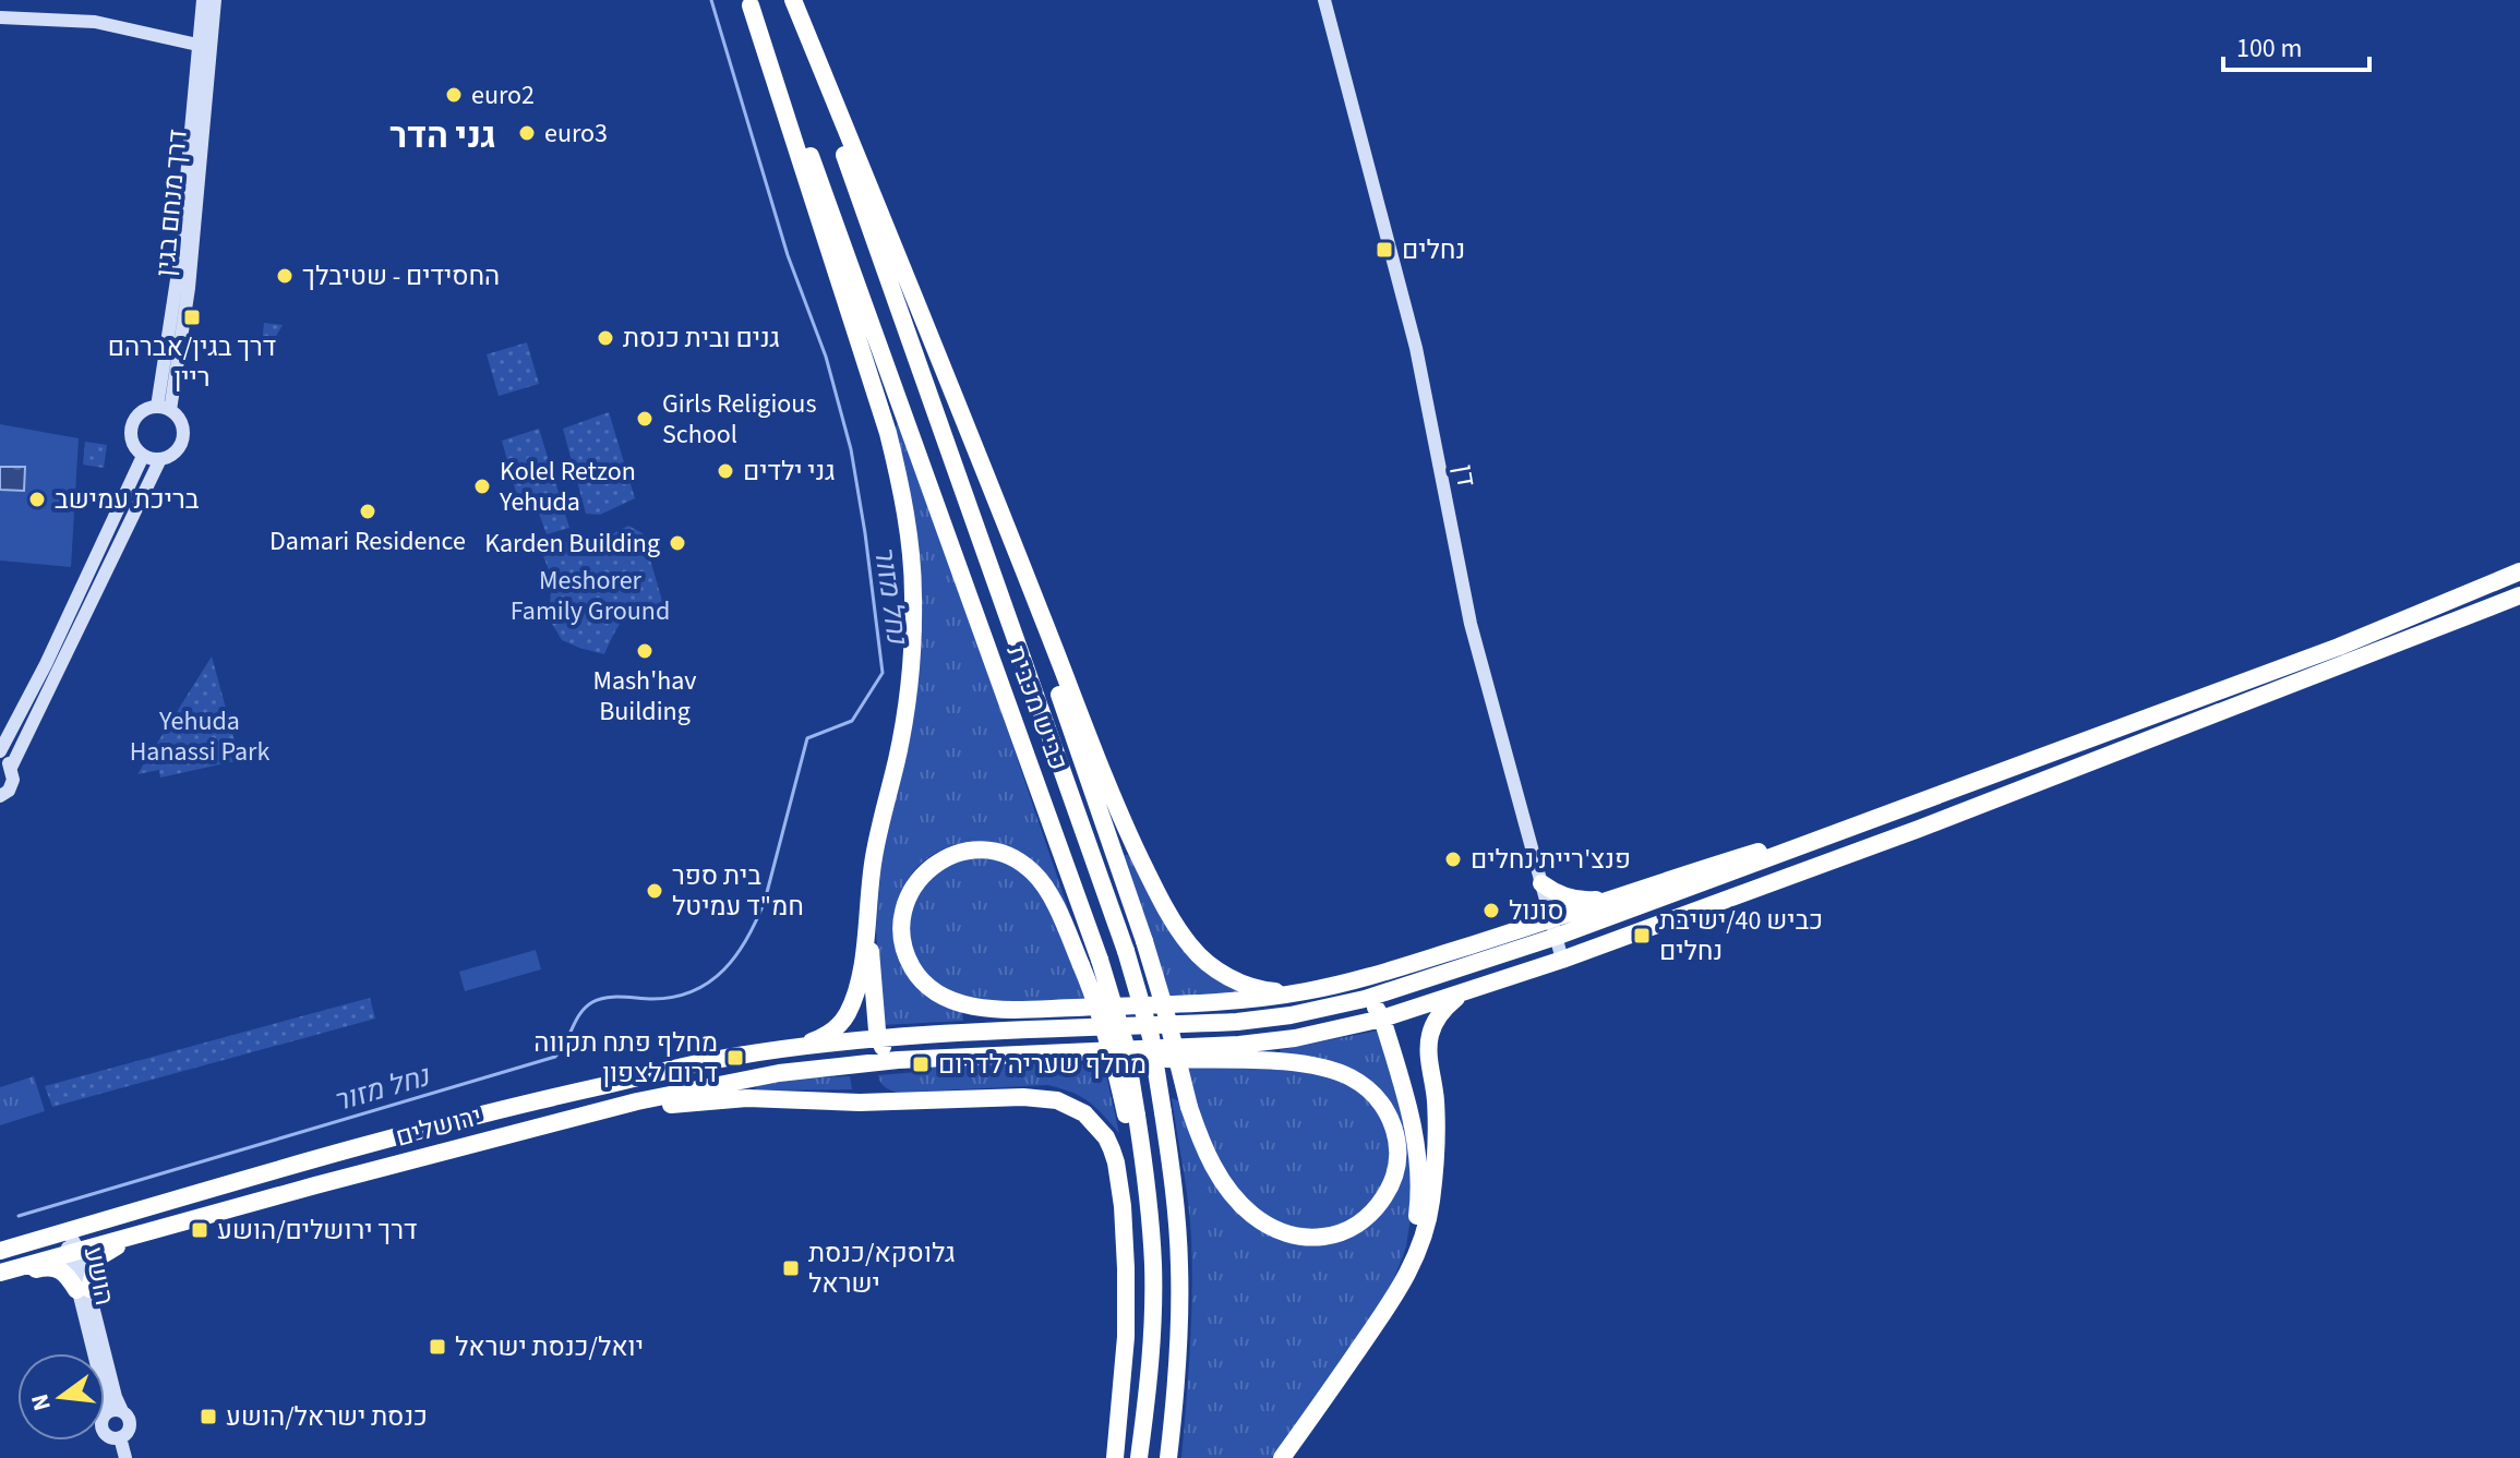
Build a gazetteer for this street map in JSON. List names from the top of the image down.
{
  "streets": {
    "highway": ["כביש מכבית", "ירושלים"],
    "street": ["דרך מנחם בגין", "דן", "הושע"]
  },
  "crossings": [
    ["דן", "ירושלים"],
    ["ירושלים", "הושע"]
  ],
  "districts": ["גני הדר"],
  "water": ["נחל מזור"],
  "parks": ["Meshorer Family Ground", "Yehuda Hanassi Park"],
  "places": {
    "other": [
      "euro2",
      "euro3",
      "החסידים - שטיבלך",
      "גנים ובית כנסת",
      "Girls Religious School",
      "גני ילדים",
      "Kolel Retzon Yehuda",
      "בריכת עמישב",
      "Damari Residence",
      "Karden Building",
      "Mash'hav Building",
      "פנצ'ריית נחלים",
      "בית ספר חמ\"ד עמיטל",
      "סונול"
    ],
    "transit": [
      "נחלים",
      "דרך בגין/אברהם ריין",
      "כביש 40/ישיבת נחלים",
      "מחלף פתח תקווה דרום לצפון",
      "מחלף שעריה לדרום",
      "דרך ירושלים/הושע",
      "גלוסקא/כנסת ישראל",
      "יואל/כנסת ישראל",
      "כנסת ישראל/הושע"
    ]
  },
  "scale_bar": "100 m",
  "north": "left"
}
